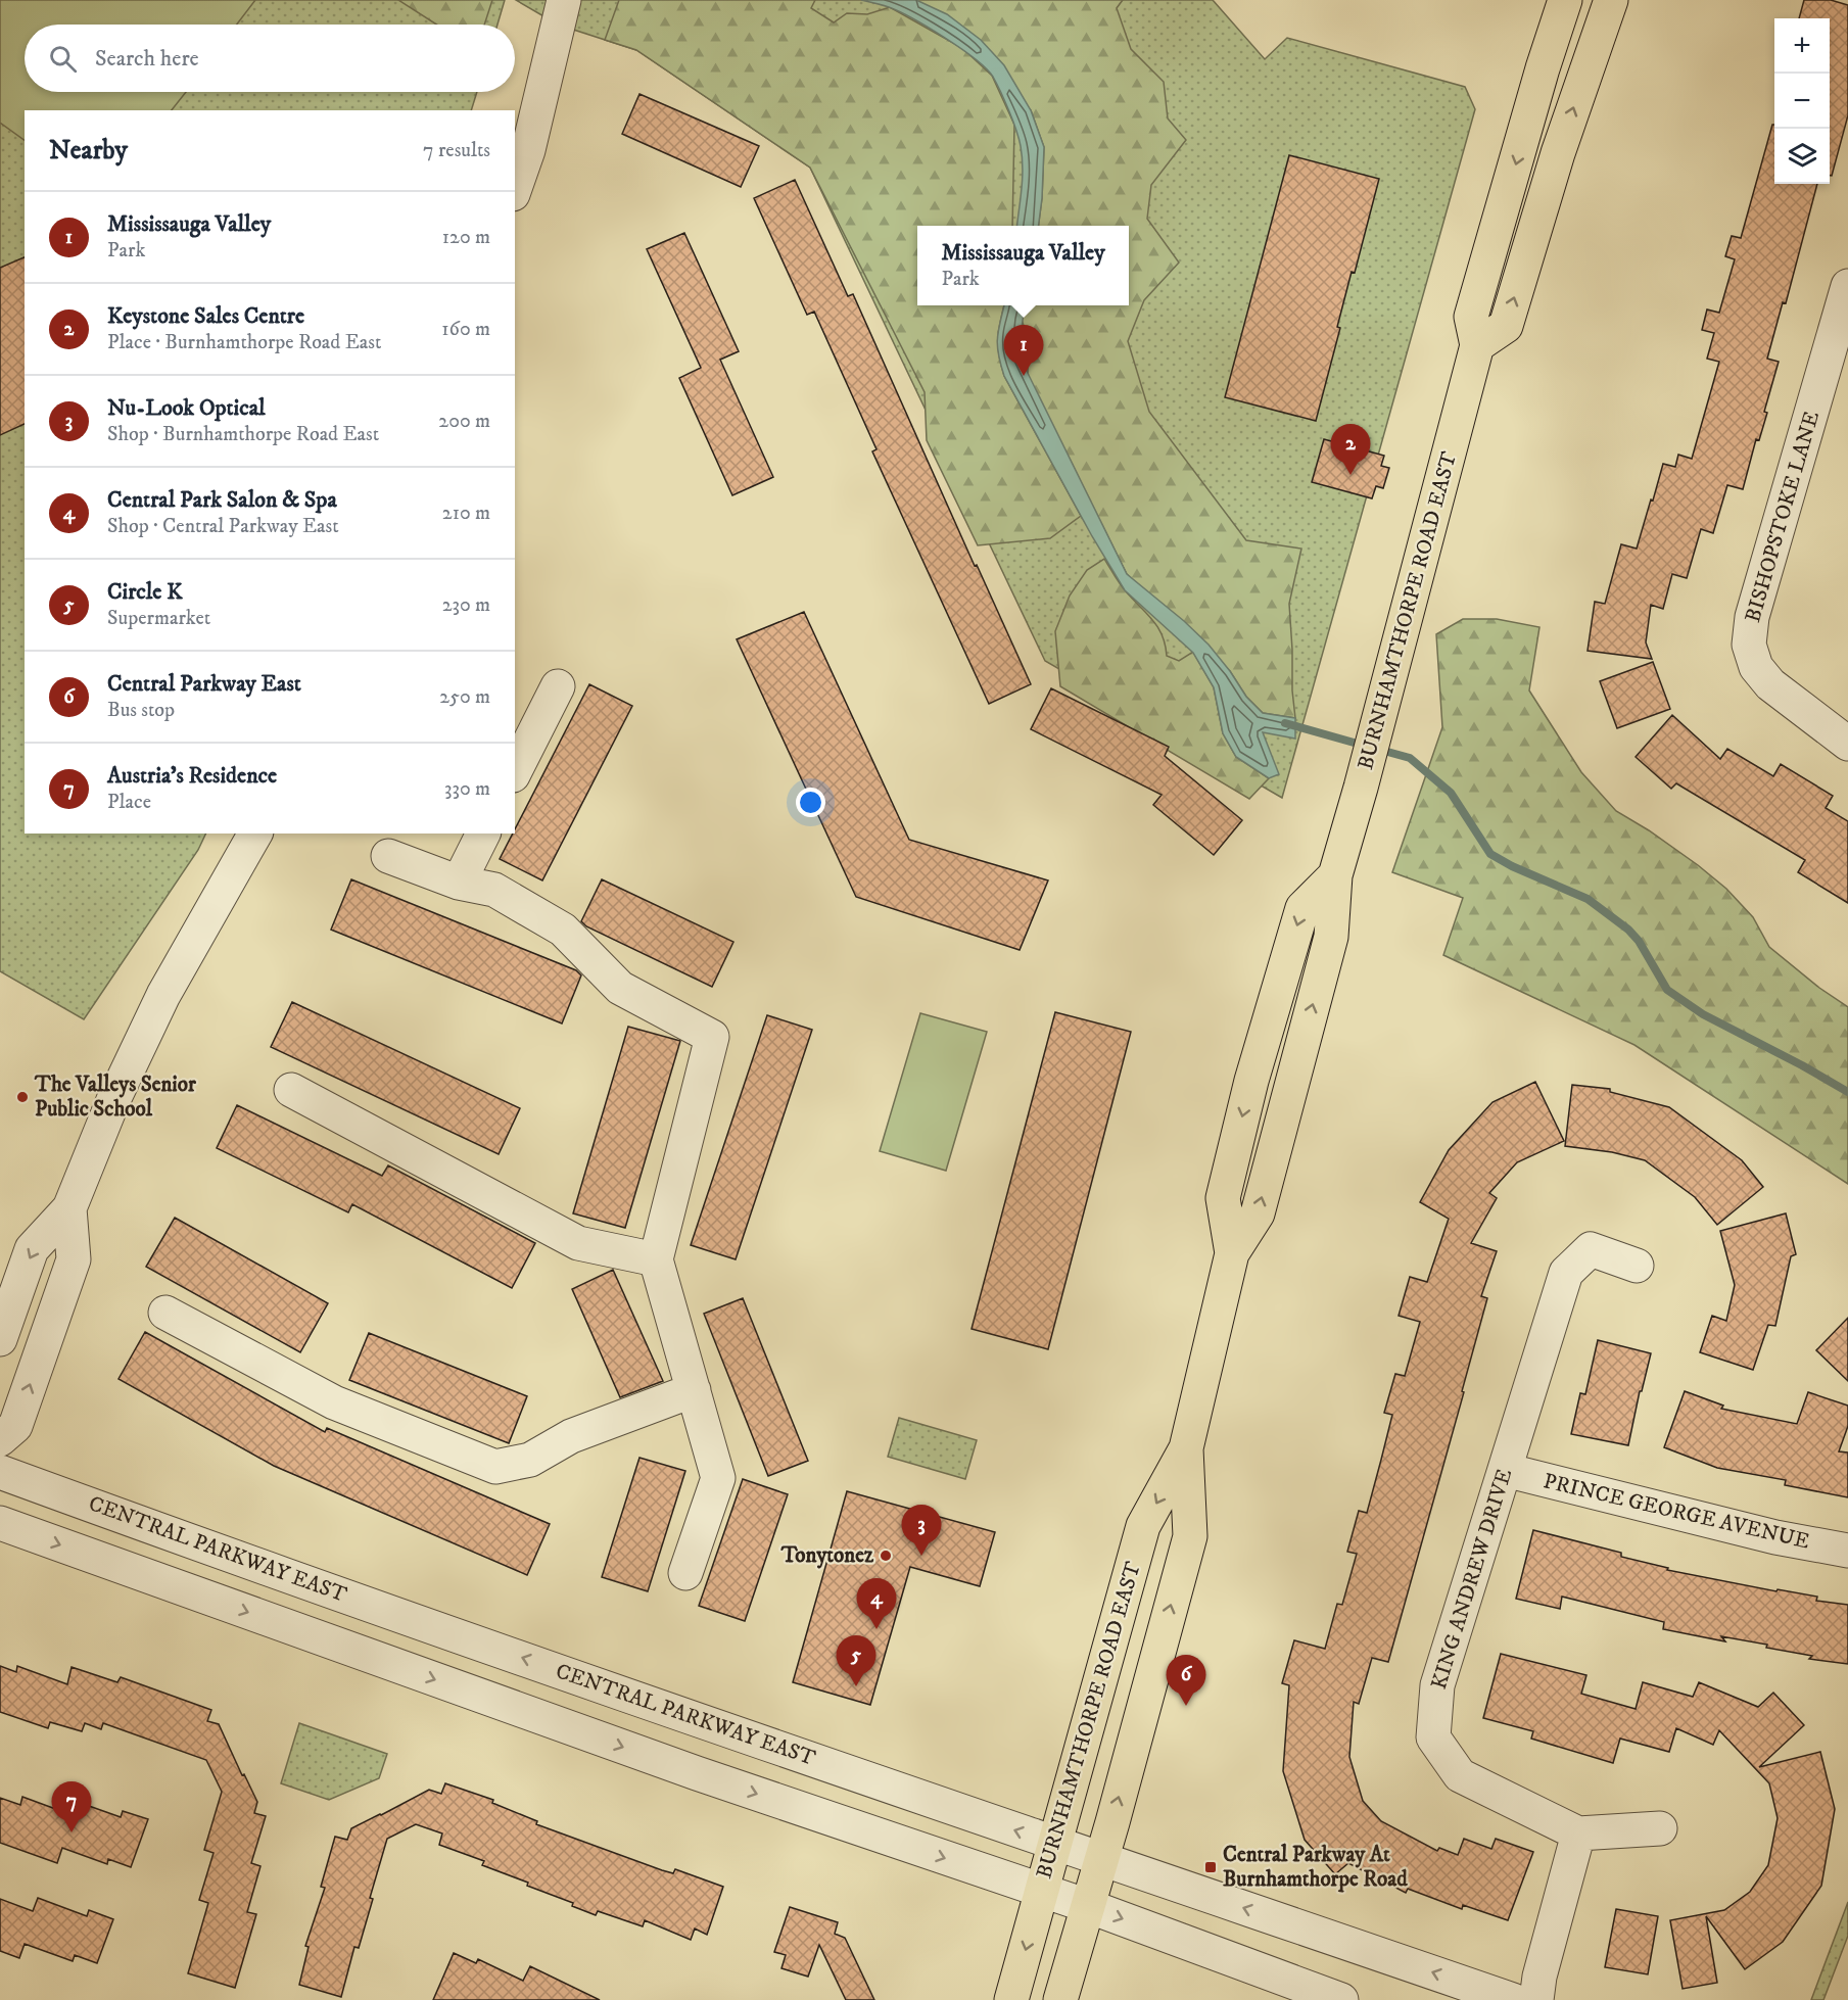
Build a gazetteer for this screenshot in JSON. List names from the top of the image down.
{
  "streets": {
    "main road": ["BURNHAMTHORPE ROAD EAST"],
    "street": [
      "BISHOPSTOKE LANE",
      "PRINCE GEORGE AVENUE",
      "CENTRAL PARKWAY EAST",
      "KING ANDREW DRIVE"
    ]
  },
  "crossings": [
    ["BURNHAMTHORPE ROAD EAST", "CENTRAL PARKWAY EAST"],
    ["PRINCE GEORGE AVENUE", "KING ANDREW DRIVE"]
  ],
  "places": {
    "other": ["The Valleys Senior Public School", "Tonytonez"],
    "transit": ["Central Parkway At Burnhamthorpe Road"]
  },
  "page": {
    "map_buttons": ["+", "−"],
    "search": "Search here",
    "heading": ["Nearby", "7 results"],
    "list": [
      {
        "mark": "1",
        "name": "Mississauga Valley",
        "note": "Park",
        "value": "120 m"
      },
      {
        "mark": "2",
        "name": "Keystone Sales Centre",
        "note": "Place · Burnhamthorpe Road East",
        "value": "160 m"
      },
      {
        "mark": "3",
        "name": "Nu-Look Optical",
        "note": "Shop · Burnhamthorpe Road East",
        "value": "200 m"
      },
      {
        "mark": "4",
        "name": "Central Park Salon & Spa",
        "note": "Shop · Central Parkway East",
        "value": "210 m"
      },
      {
        "mark": "5",
        "name": "Circle K",
        "note": "Supermarket",
        "value": "230 m"
      },
      {
        "mark": "6",
        "name": "Central Parkway East",
        "note": "Bus stop",
        "value": "250 m"
      },
      {
        "mark": "7",
        "name": "Austria's Residence",
        "note": "Place",
        "value": "330 m"
      }
    ],
    "popup": ["Mississauga Valley", "Park"],
    "pins": [
      "1",
      "2",
      "3",
      "4",
      "5",
      "6",
      "7"
    ]
  }
}
